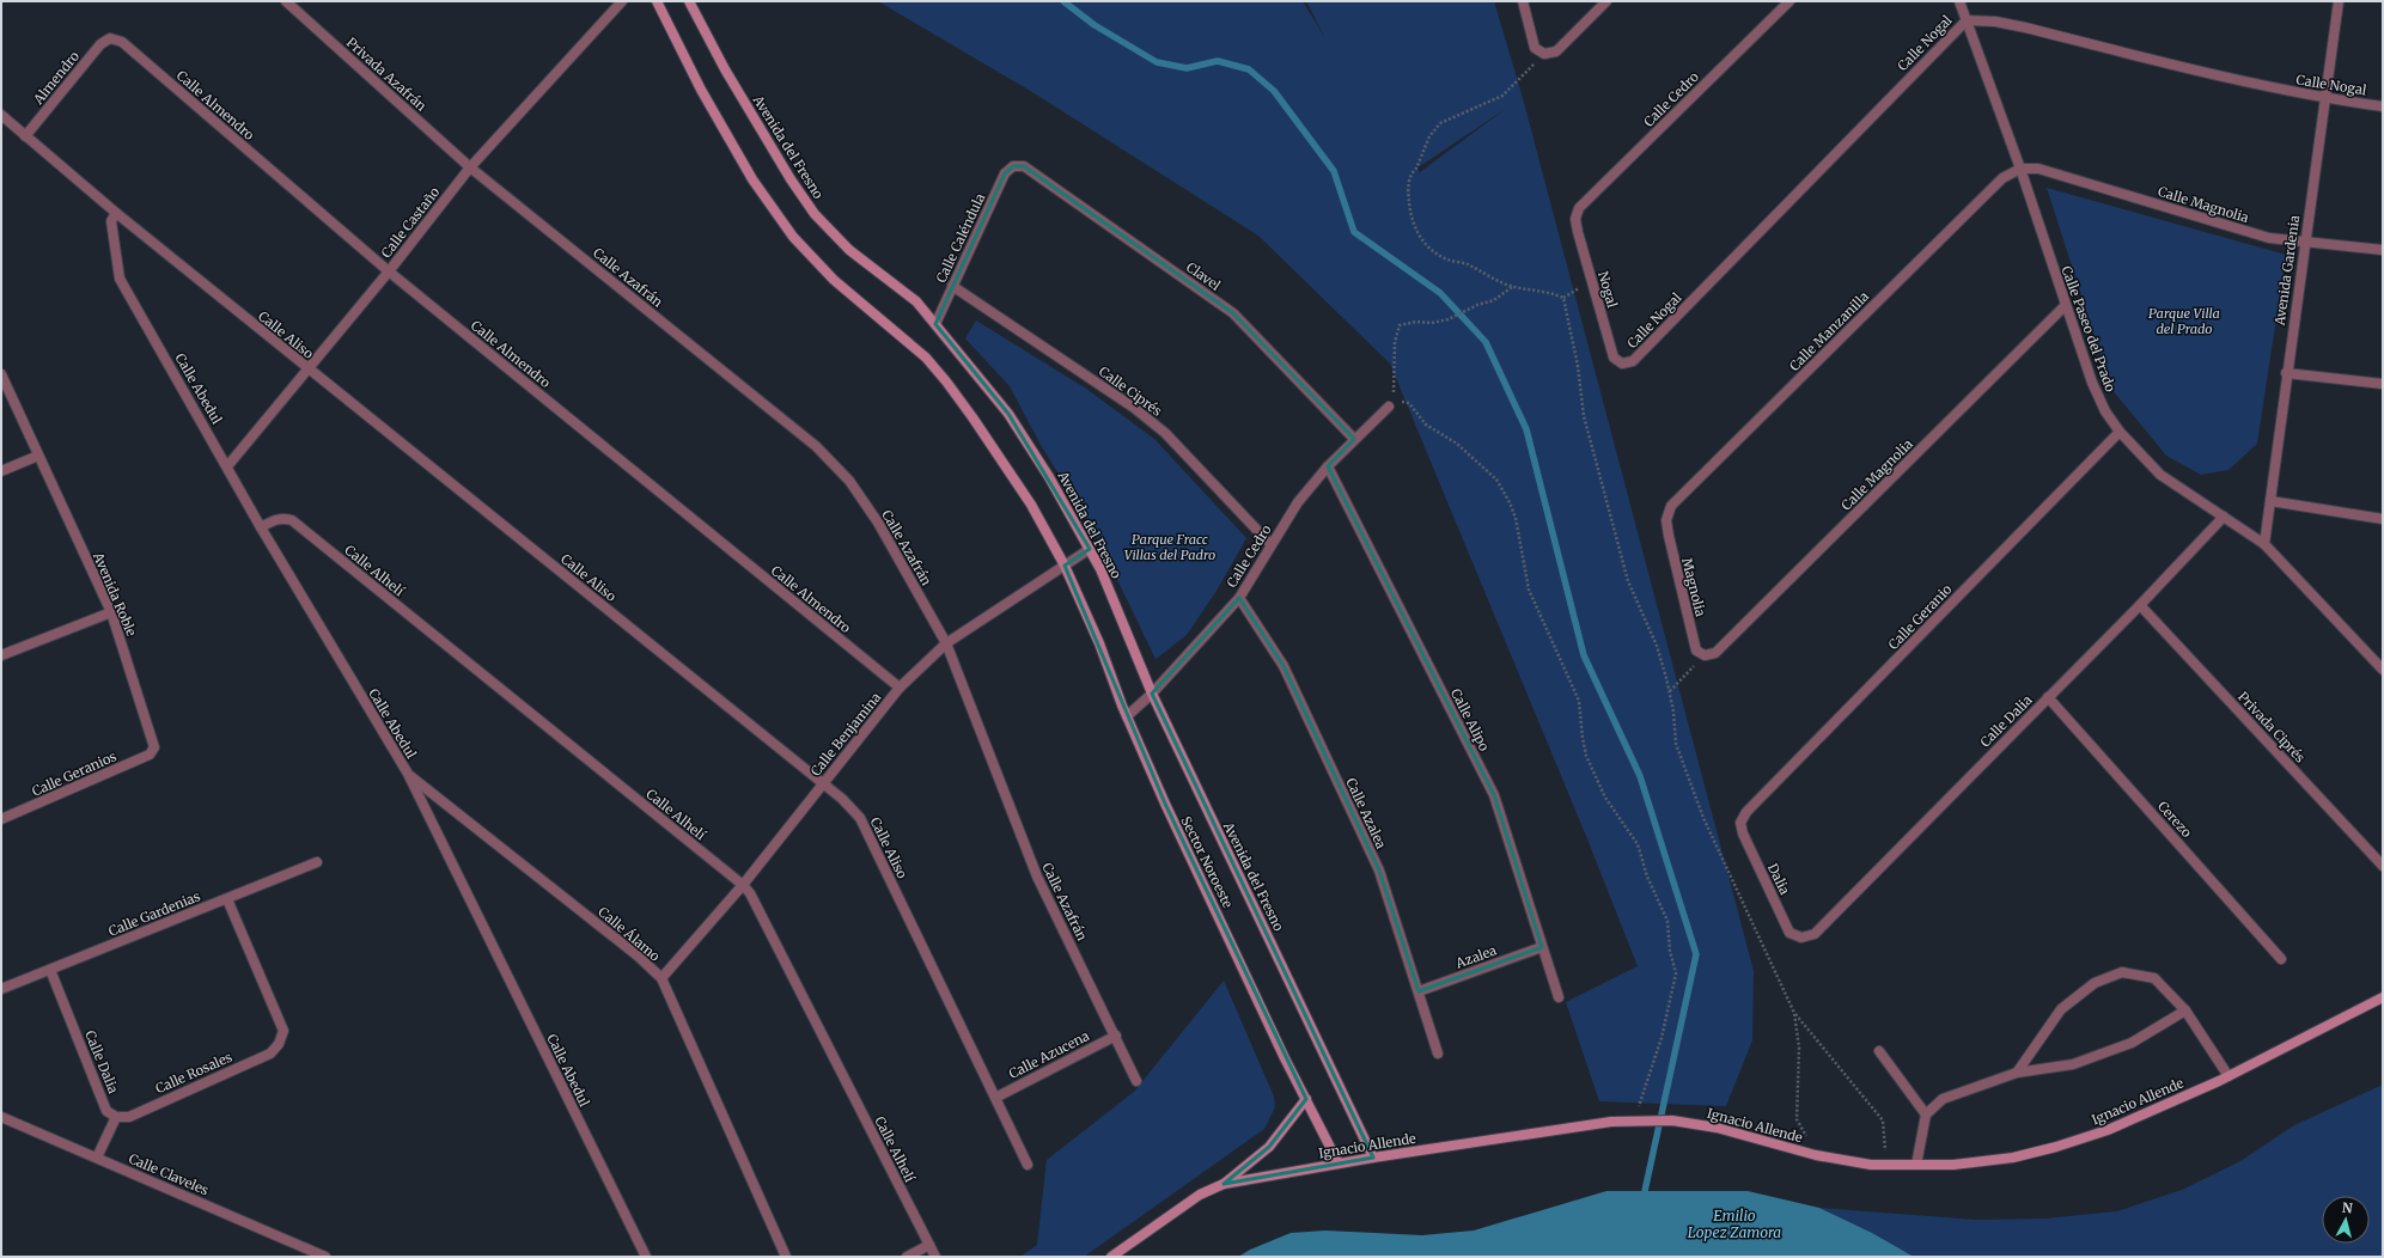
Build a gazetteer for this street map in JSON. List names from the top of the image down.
{
  "streets": {
    "street": [
      "Calle Nogal",
      "Privada Azafrán",
      "Almendro",
      "Calle Cedro",
      "Calle Almendro",
      "Avenida del Fresno",
      "Calle Magnolia",
      "Calle Castaño",
      "Calle Caléndula",
      "Avenida Gardenia",
      "Clavel",
      "Calle Azafrán",
      "Nogal",
      "Calle Paseo del Prado",
      "Calle Manzanilla",
      "Calle Aliso",
      "Calle Abedul",
      "Calle Ciprés",
      "Calle Alhelí",
      "Magnolia",
      "Avenida Roble",
      "Calle Geranio",
      "Calle Alipo",
      "Calle Dalia",
      "Privada Ciprés",
      "Calle Benjamina",
      "Calle Geranios",
      "Calle Azalea",
      "Cerezo",
      "Sector Noroeste",
      "Dalia",
      "Calle Gardenias",
      "Calle Álamo",
      "Azalea",
      "Calle Azucena",
      "Calle Rosales",
      "Ignacio Allende",
      "Calle Claveles"
    ]
  },
  "crossings": [
    ["Calle Nogal", "Avenida Gardenia"],
    ["Calle Nogal", "Nogal"],
    ["Calle Nogal", "Calle Paseo del Prado"],
    ["Privada Azafrán", "Calle Castaño"],
    ["Privada Azafrán", "Calle Azafrán"],
    ["Almendro", "Calle Almendro"],
    ["Almendro", "Calle Aliso"],
    ["Calle Cedro", "Avenida del Fresno"],
    ["Calle Cedro", "Clavel"],
    ["Calle Cedro", "Nogal"],
    ["Calle Cedro", "Calle Ciprés"],
    ["Calle Cedro", "Calle Alipo"],
    ["Calle Cedro", "Calle Azalea"],
    ["Calle Cedro", "Sector Noroeste"],
    ["Calle Almendro", "Calle Castaño"],
    ["Calle Almendro", "Calle Benjamina"],
    ["Avenida del Fresno", "Calle Caléndula"],
    ["Avenida del Fresno", "Calle Benjamina"],
    ["Avenida del Fresno", "Ignacio Allende"],
    ["Calle Magnolia", "Avenida Gardenia"],
    ["Calle Magnolia", "Calle Paseo del Prado"],
    ["Calle Magnolia", "Calle Manzanilla"],
    ["Calle Magnolia", "Magnolia"],
    ["Calle Castaño", "Calle Azafrán"],
    ["Calle Castaño", "Calle Aliso"],
    ["Calle Castaño", "Calle Abedul"],
    ["Calle Caléndula", "Clavel"],
    ["Calle Caléndula", "Calle Ciprés"],
    ["Avenida Gardenia", "Calle Paseo del Prado"],
    ["Calle Azafrán", "Calle Benjamina"],
    ["Calle Azafrán", "Calle Azucena"],
    ["Calle Paseo del Prado", "Calle Manzanilla"],
    ["Calle Paseo del Prado", "Calle Geranio"],
    ["Calle Paseo del Prado", "Calle Dalia"],
    ["Calle Manzanilla", "Magnolia"],
    ["Calle Aliso", "Calle Abedul"],
    ["Calle Aliso", "Calle Benjamina"],
    ["Calle Aliso", "Calle Azucena"],
    ["Calle Abedul", "Calle Alhelí"],
    ["Calle Abedul", "Calle Álamo"],
    ["Calle Alhelí", "Calle Benjamina"],
    ["Avenida Roble", "Calle Geranios"],
    ["Calle Geranio", "Dalia"],
    ["Calle Alipo", "Azalea"],
    ["Calle Dalia", "Privada Ciprés"],
    ["Calle Dalia", "Cerezo"],
    ["Calle Dalia", "Dalia"],
    ["Calle Dalia", "Calle Gardenias"],
    ["Calle Dalia", "Calle Rosales"],
    ["Calle Benjamina", "Sector Noroeste"],
    ["Calle Benjamina", "Calle Álamo"],
    ["Calle Azalea", "Azalea"],
    ["Sector Noroeste", "Ignacio Allende"],
    ["Calle Gardenias", "Calle Rosales"]
  ],
  "water": ["Emilio Lopez Zamora"],
  "parks": ["Parque Villa del Prado", "Parque Fracc Villas del Padro"],
  "north": "top"
}
